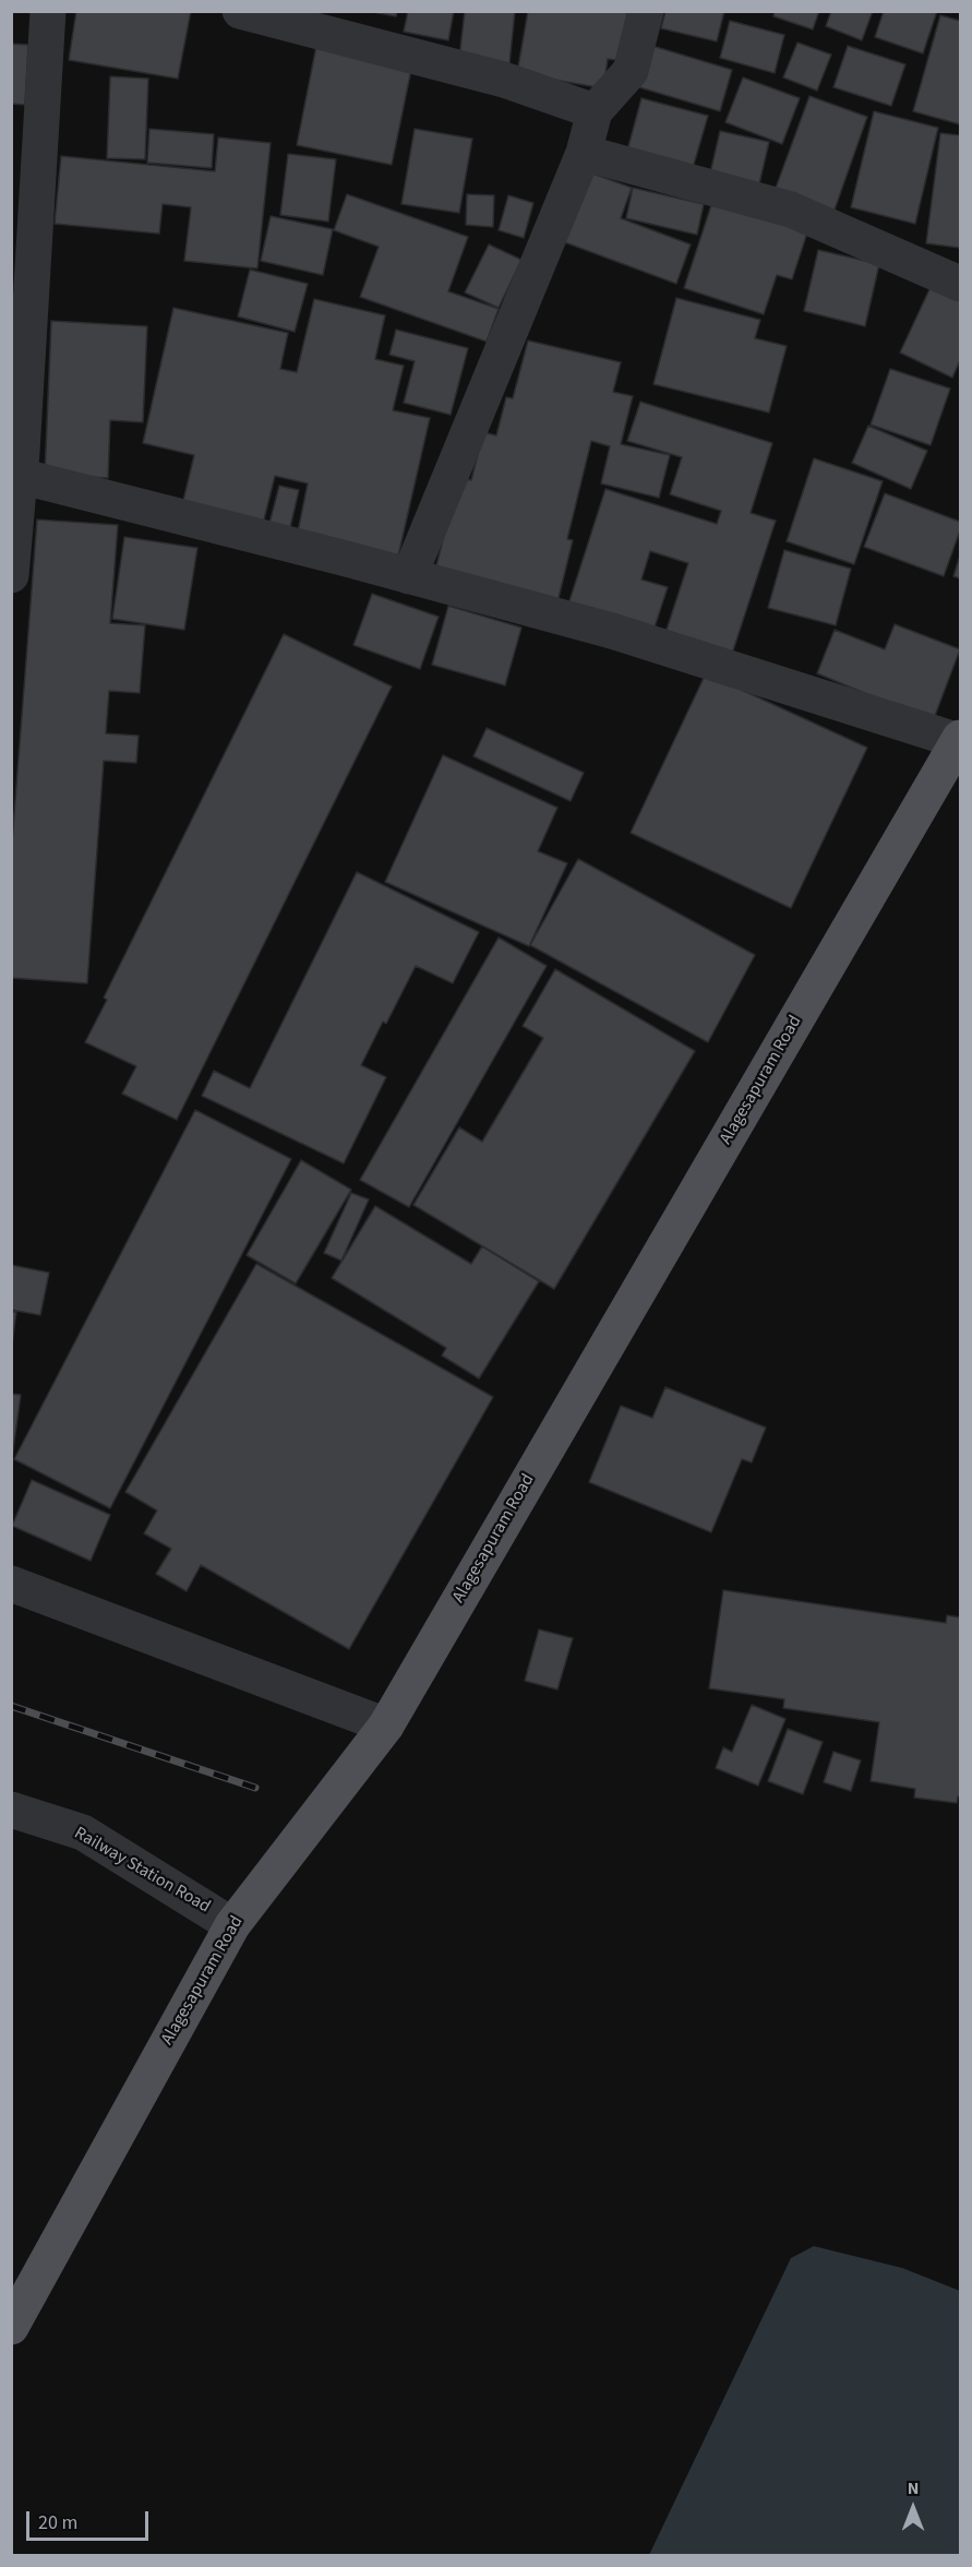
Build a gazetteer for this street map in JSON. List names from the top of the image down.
{
  "streets": {
    "main road": ["Alagesapuram Road"],
    "street": ["Railway Station Road"]
  },
  "crossings": [
    ["Alagesapuram Road", "Railway Station Road"]
  ],
  "scale_bar": "20 m",
  "north": "top"
}
